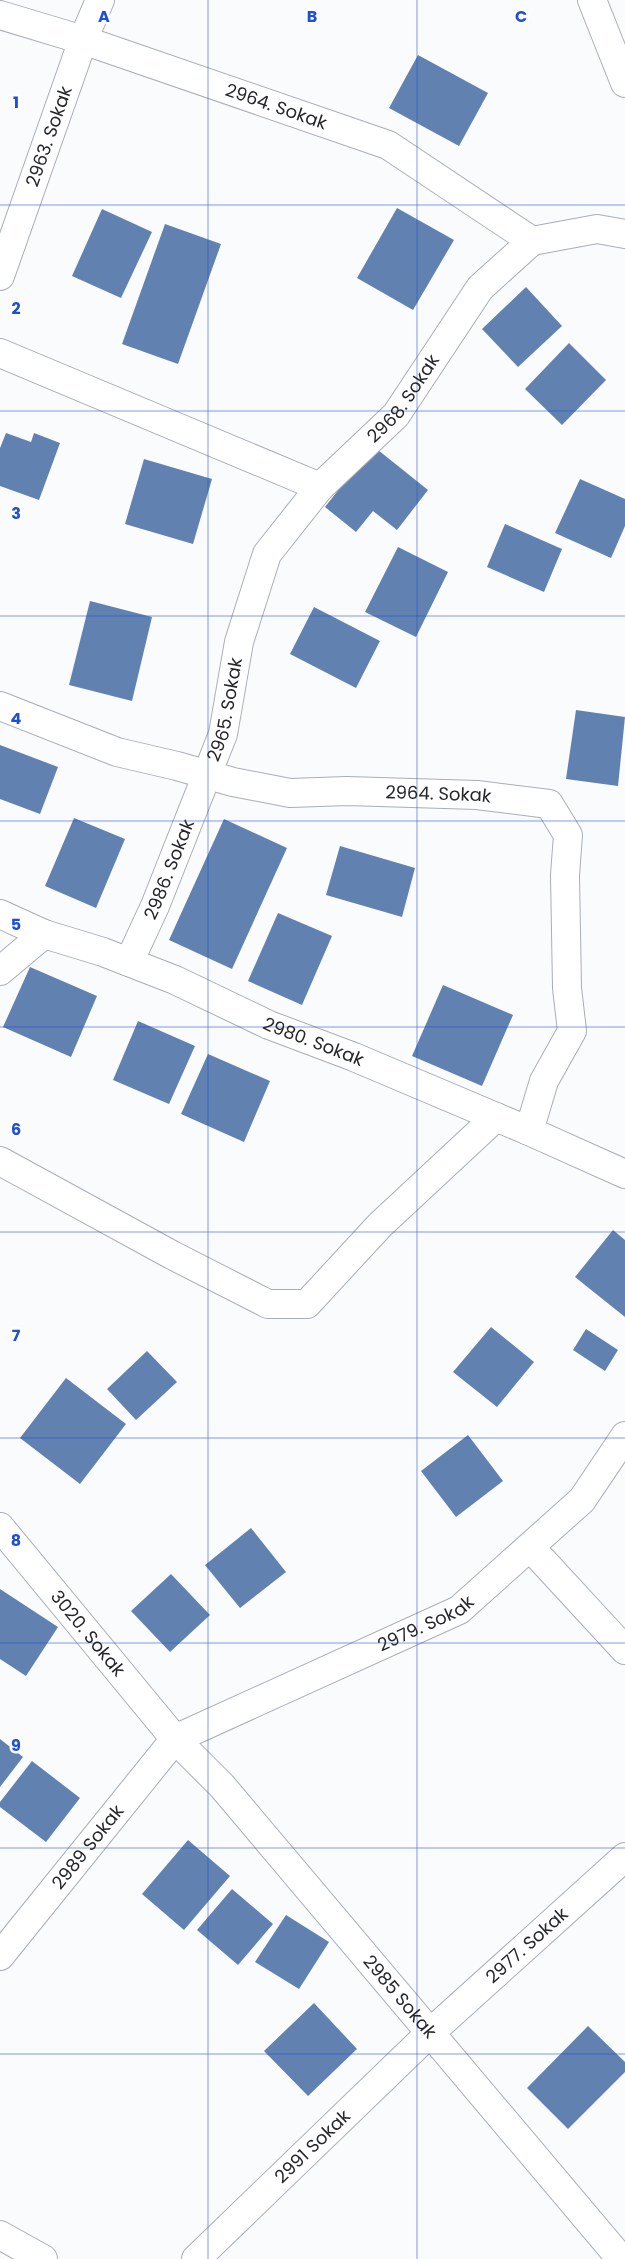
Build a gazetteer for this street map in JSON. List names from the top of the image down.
{
  "streets": {
    "street": [
      "2964. Sokak",
      "2963. Sokak",
      "2968. Sokak",
      "2965. Sokak",
      "2986. Sokak",
      "2980. Sokak",
      "2979. Sokak",
      "3020. Sokak",
      "2989 Sokak",
      "2977. Sokak",
      "2985 Sokak",
      "2991 Sokak"
    ]
  },
  "crossings": [
    ["2964. Sokak", "2963. Sokak"],
    ["2964. Sokak", "2968. Sokak"],
    ["2964. Sokak", "2965. Sokak"],
    ["2964. Sokak", "2986. Sokak"],
    ["2964. Sokak", "2980. Sokak"],
    ["2968. Sokak", "2965. Sokak"],
    ["2965. Sokak", "2986. Sokak"],
    ["2986. Sokak", "2980. Sokak"],
    ["2979. Sokak", "3020. Sokak"],
    ["2979. Sokak", "2989 Sokak"],
    ["2979. Sokak", "2985 Sokak"],
    ["3020. Sokak", "2989 Sokak"],
    ["3020. Sokak", "2985 Sokak"],
    ["2989 Sokak", "2985 Sokak"],
    ["2977. Sokak", "2985 Sokak"],
    ["2977. Sokak", "2991 Sokak"],
    ["2985 Sokak", "2991 Sokak"]
  ],
  "grid": {
    "columns": ["A", "B", "C"],
    "rows": [
      "1",
      "2",
      "3",
      "4",
      "5",
      "6",
      "7",
      "8",
      "9"
    ]
  }
}
